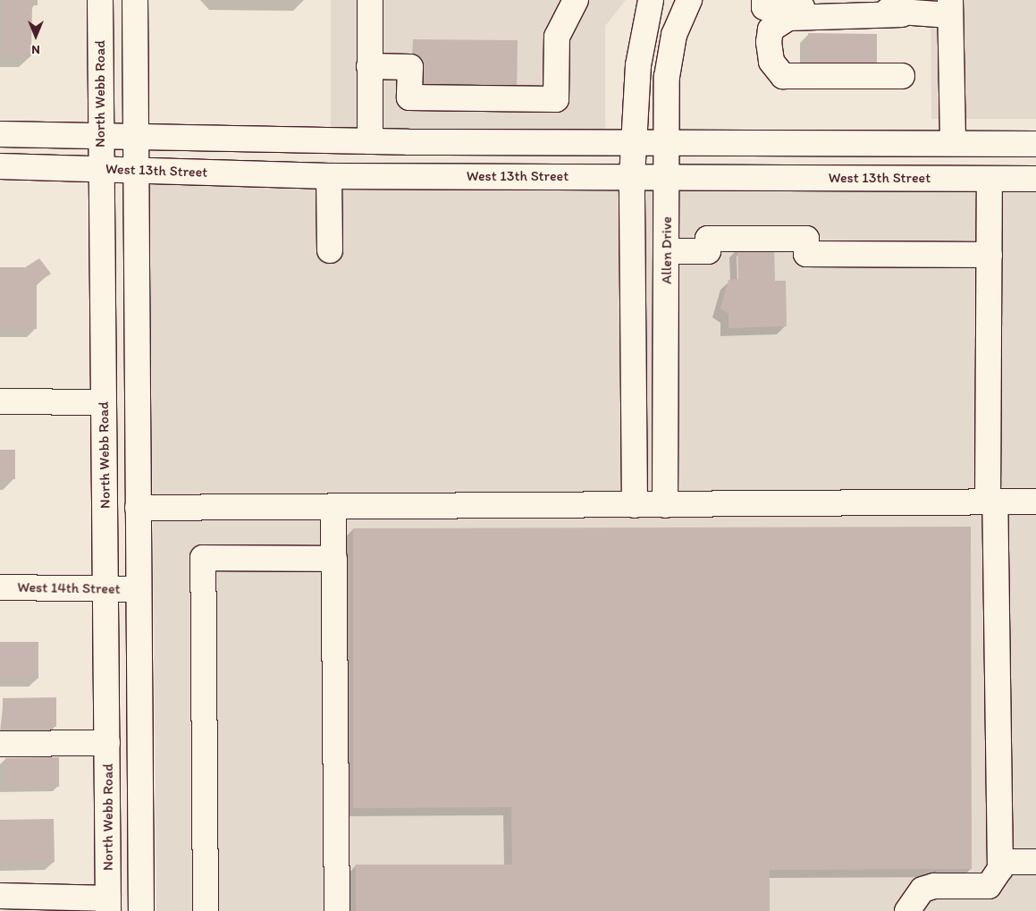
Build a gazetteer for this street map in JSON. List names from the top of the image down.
{
  "streets": {
    "main road": [
      "North Webb Road",
      "West 13th Street",
      "Allen Drive",
      "West 14th Street"
    ]
  },
  "crossings": [
    ["North Webb Road", "West 13th Street"],
    ["North Webb Road", "West 14th Street"],
    ["West 13th Street", "Allen Drive"]
  ],
  "north": "bottom"
}
